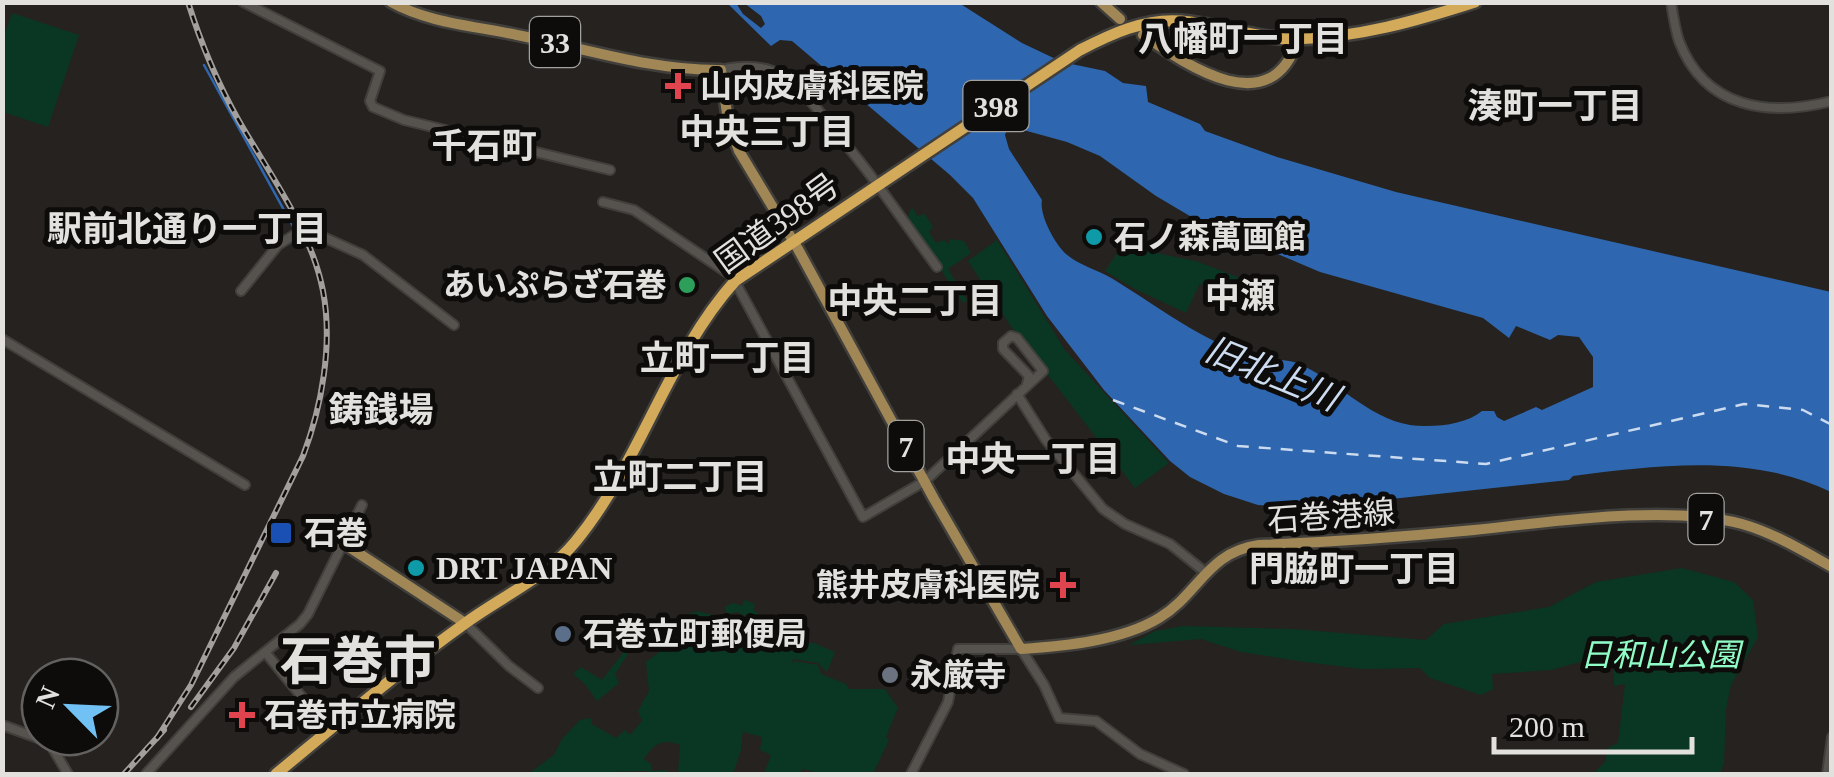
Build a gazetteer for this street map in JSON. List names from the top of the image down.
{
  "streets": {
    "highway": ["398", "国道398号"],
    "main road": ["33", "7", "石巻港線"]
  },
  "crossings": [
    ["国道398号", "7"],
    ["7", "石巻港線"]
  ],
  "districts": [
    "八幡町一丁目",
    "湊町一丁目",
    "中央三丁目",
    "千石町",
    "駅前北通り一丁目",
    "中瀬",
    "中央二丁目",
    "立町一丁目",
    "鋳銭場",
    "中央一丁目",
    "立町二丁目",
    "門脇町一丁目",
    "石巻市"
  ],
  "water": ["旧北上川"],
  "parks": ["日和山公園"],
  "places": {
    "health": ["山内皮膚科医院", "熊井皮膚科医院", "石巻市立病院"],
    "other": [
      "石ノ森萬画館",
      "あいぷらざ石巻",
      "DRT JAPAN",
      "石巻立町郵便局",
      "永厳寺"
    ],
    "transit": ["石巻"]
  },
  "scale_bar": "200 m",
  "north": "top left"
}
